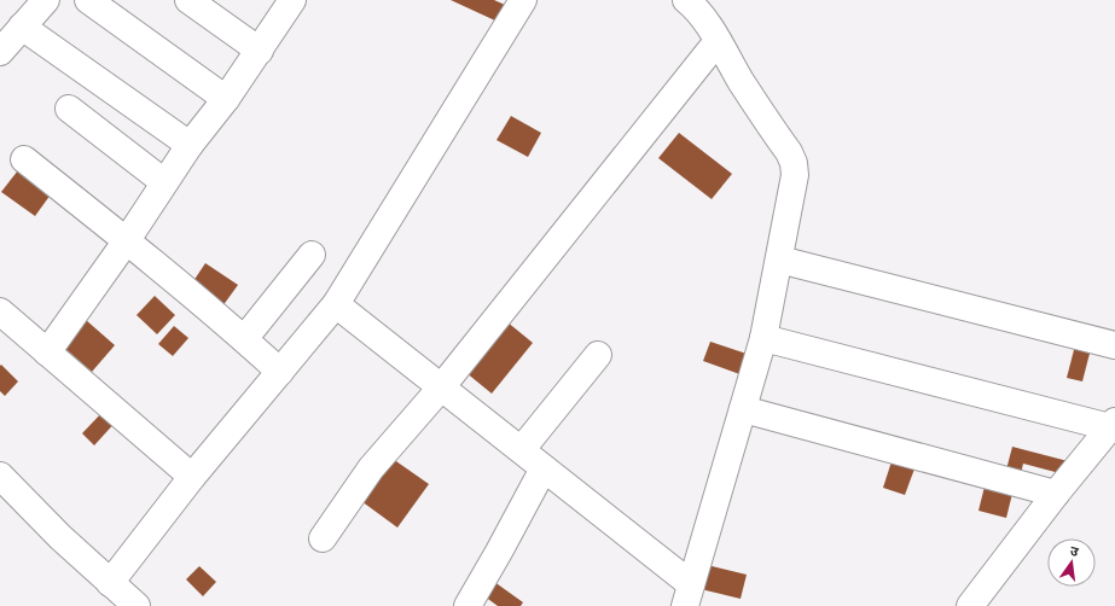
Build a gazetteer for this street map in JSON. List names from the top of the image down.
{
  "north": "top"
}
